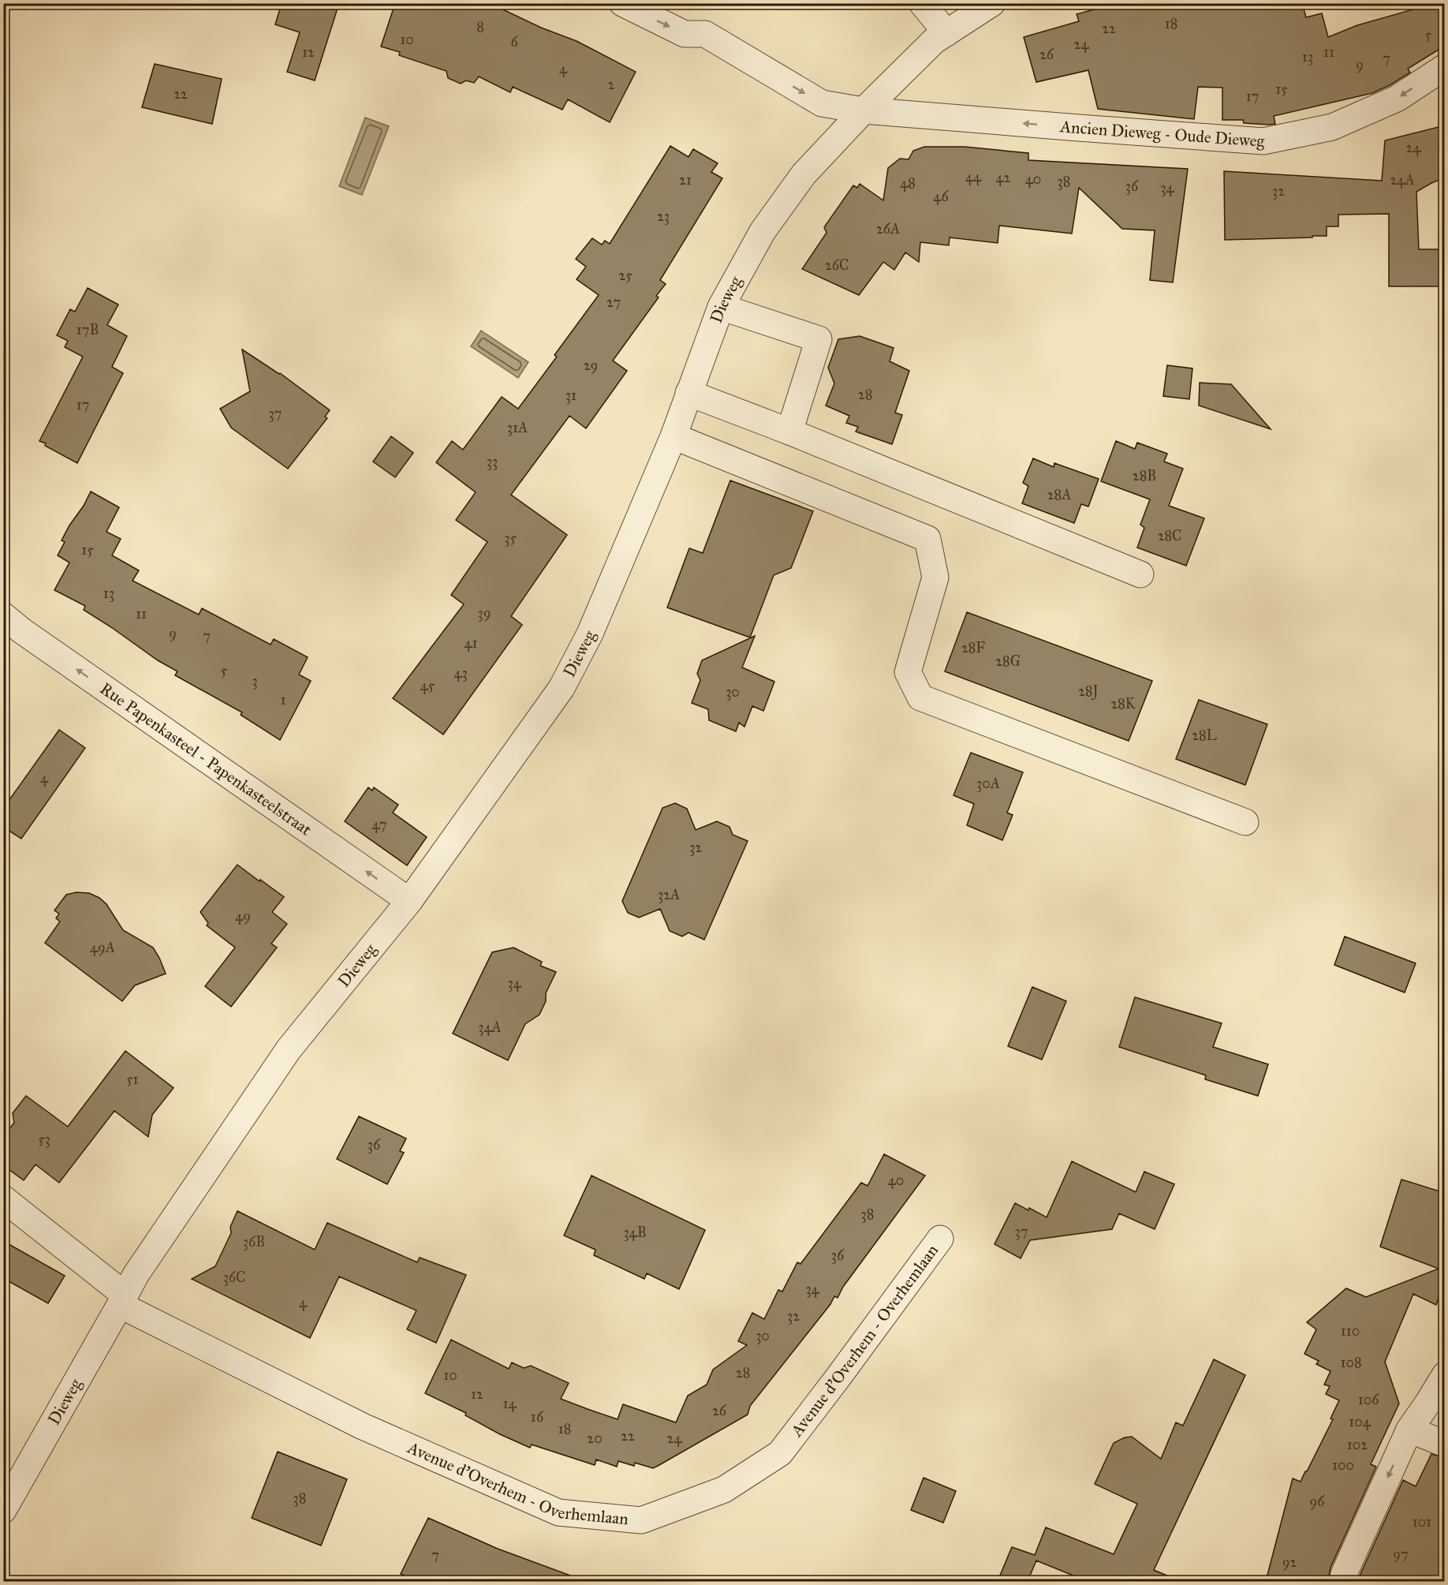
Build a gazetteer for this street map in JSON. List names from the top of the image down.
{
  "streets": {
    "street": [
      "Ancien Dieweg - Oude Dieweg",
      "Dieweg",
      "Rue Papenkasteel - Papenkasteelstraat",
      "Avenue d'Overhem - Overhemlaan"
    ]
  },
  "crossings": [
    ["Ancien Dieweg - Oude Dieweg", "Dieweg"],
    ["Dieweg", "Rue Papenkasteel - Papenkasteelstraat"],
    ["Dieweg", "Avenue d'Overhem - Overhemlaan"]
  ],
  "one_way": ["Rue Papenkasteel - Papenkasteelstraat"],
  "house_numbers": [
    "18",
    "8",
    "22",
    "5",
    "10",
    "6",
    "24",
    "12",
    "11",
    "26",
    "13",
    "7",
    "9",
    "4",
    "2",
    "15",
    "22",
    "17",
    "24",
    "44",
    "42",
    "40",
    "21",
    "24A",
    "38",
    "48",
    "36",
    "34",
    "32",
    "46",
    "23",
    "26A",
    "26C",
    "25",
    "27",
    "17B",
    "29",
    "28",
    "31",
    "17",
    "37",
    "31A",
    "33",
    "28B",
    "28A",
    "28C",
    "35",
    "15",
    "13",
    "39",
    "11",
    "9",
    "7",
    "41",
    "28F",
    "28G",
    "5",
    "43",
    "3",
    "45",
    "28J",
    "30",
    "1",
    "28K",
    "28L",
    "4",
    "30A",
    "47",
    "32",
    "32A",
    "49",
    "49A",
    "34",
    "34A",
    "51",
    "53",
    "36",
    "40",
    "38",
    "37",
    "34B",
    "36B",
    "36",
    "36C",
    "34",
    "4",
    "32",
    "110",
    "30",
    "108",
    "28",
    "10",
    "12",
    "106",
    "14",
    "26",
    "16",
    "104",
    "18",
    "22",
    "20",
    "24",
    "102",
    "100",
    "38",
    "96",
    "101",
    "97",
    "7",
    "92"
  ]
}
